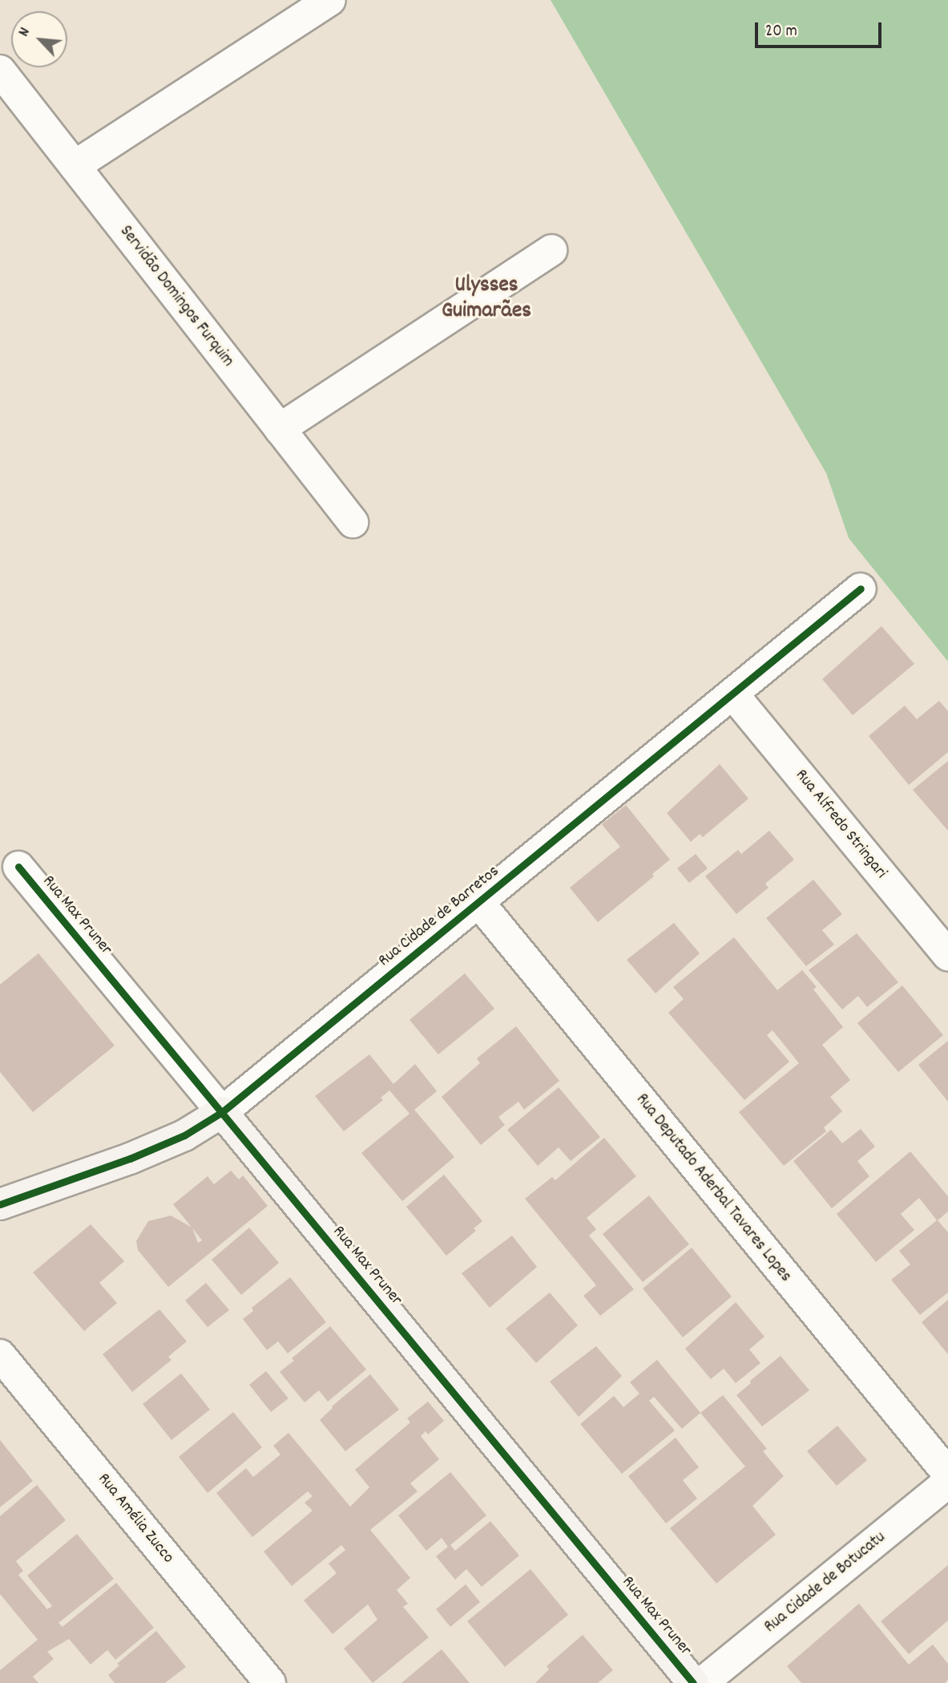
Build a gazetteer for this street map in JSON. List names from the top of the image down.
{
  "streets": {
    "street": [
      "Servidão Domingos Furquim",
      "Rua Alfredo Stringari",
      "Rua Max Pruner",
      "Rua Cidade de Barretos",
      "Rua Deputado Aderbal Tavares Lopes",
      "Rua Amélia Zucco",
      "Rua Cidade de Botucatu"
    ]
  },
  "crossings": [
    ["Rua Alfredo Stringari", "Rua Cidade de Barretos"],
    ["Rua Max Pruner", "Rua Cidade de Barretos"],
    ["Rua Cidade de Barretos", "Rua Deputado Aderbal Tavares Lopes"]
  ],
  "districts": ["Ulysses Guimarães"],
  "scale_bar": "20 m",
  "north": "top left"
}
